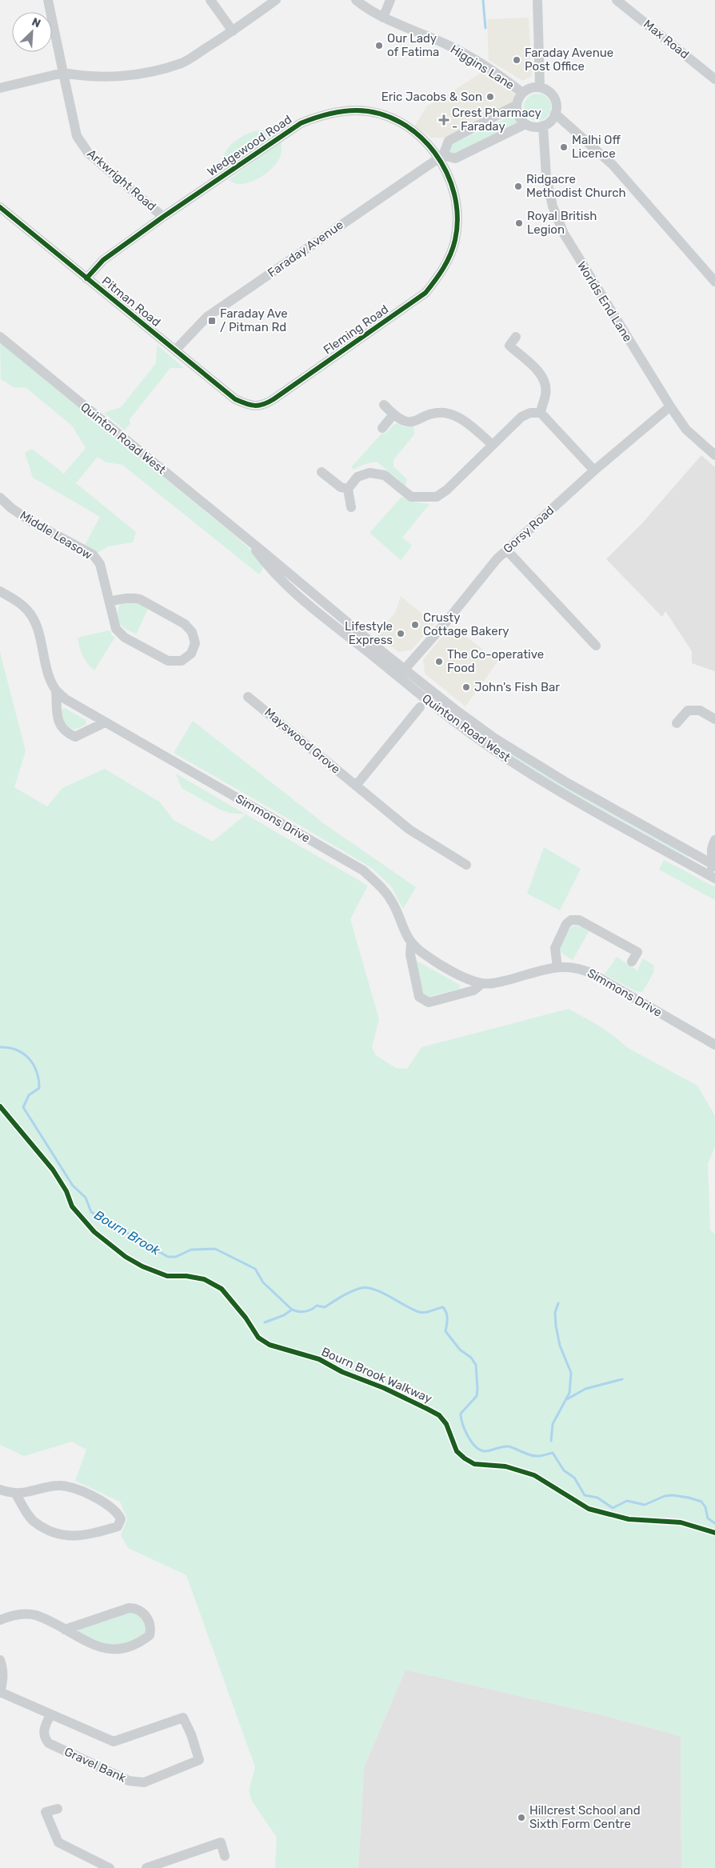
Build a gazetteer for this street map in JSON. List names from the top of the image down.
{
  "streets": {
    "street": [
      "Max Road",
      "Higgins Lane",
      "Wedgewood Road",
      "Arkwright Road",
      "Faraday Avenue",
      "Pitman Road",
      "Worlds End Lane",
      "Fleming Road",
      "Quinton Road West",
      "Gorsy Road",
      "Middle Leasow",
      "Mayswood Grove",
      "Simmons Drive",
      "Gravel Bank"
    ],
    "cycle path": ["Bourn Brook Walkway"]
  },
  "crossings": [
    ["Higgins Lane", "Faraday Avenue"],
    ["Higgins Lane", "Worlds End Lane"],
    ["Wedgewood Road", "Arkwright Road"],
    ["Wedgewood Road", "Faraday Avenue"],
    ["Wedgewood Road", "Pitman Road"],
    ["Wedgewood Road", "Fleming Road"],
    ["Faraday Avenue", "Pitman Road"],
    ["Faraday Avenue", "Worlds End Lane"],
    ["Faraday Avenue", "Fleming Road"],
    ["Pitman Road", "Fleming Road"],
    ["Worlds End Lane", "Gorsy Road"],
    ["Quinton Road West", "Gorsy Road"]
  ],
  "water": ["Bourn Brook"],
  "places": {
    "other": [
      "Our Lady of Fatima",
      "Faraday Avenue Post Office",
      "Eric Jacobs & Son",
      "Malhi Off Licence",
      "Ridgacre Methodist Church",
      "Royal British Legion",
      "Crusty Cottage Bakery",
      "Lifestyle Express",
      "The Co-operative Food",
      "John's Fish Bar",
      "Hillcrest School and Sixth Form Centre"
    ],
    "health": ["Crest Pharmacy - Faraday"],
    "transit": ["Faraday Ave / Pitman Rd"]
  },
  "north": "top right"
}
